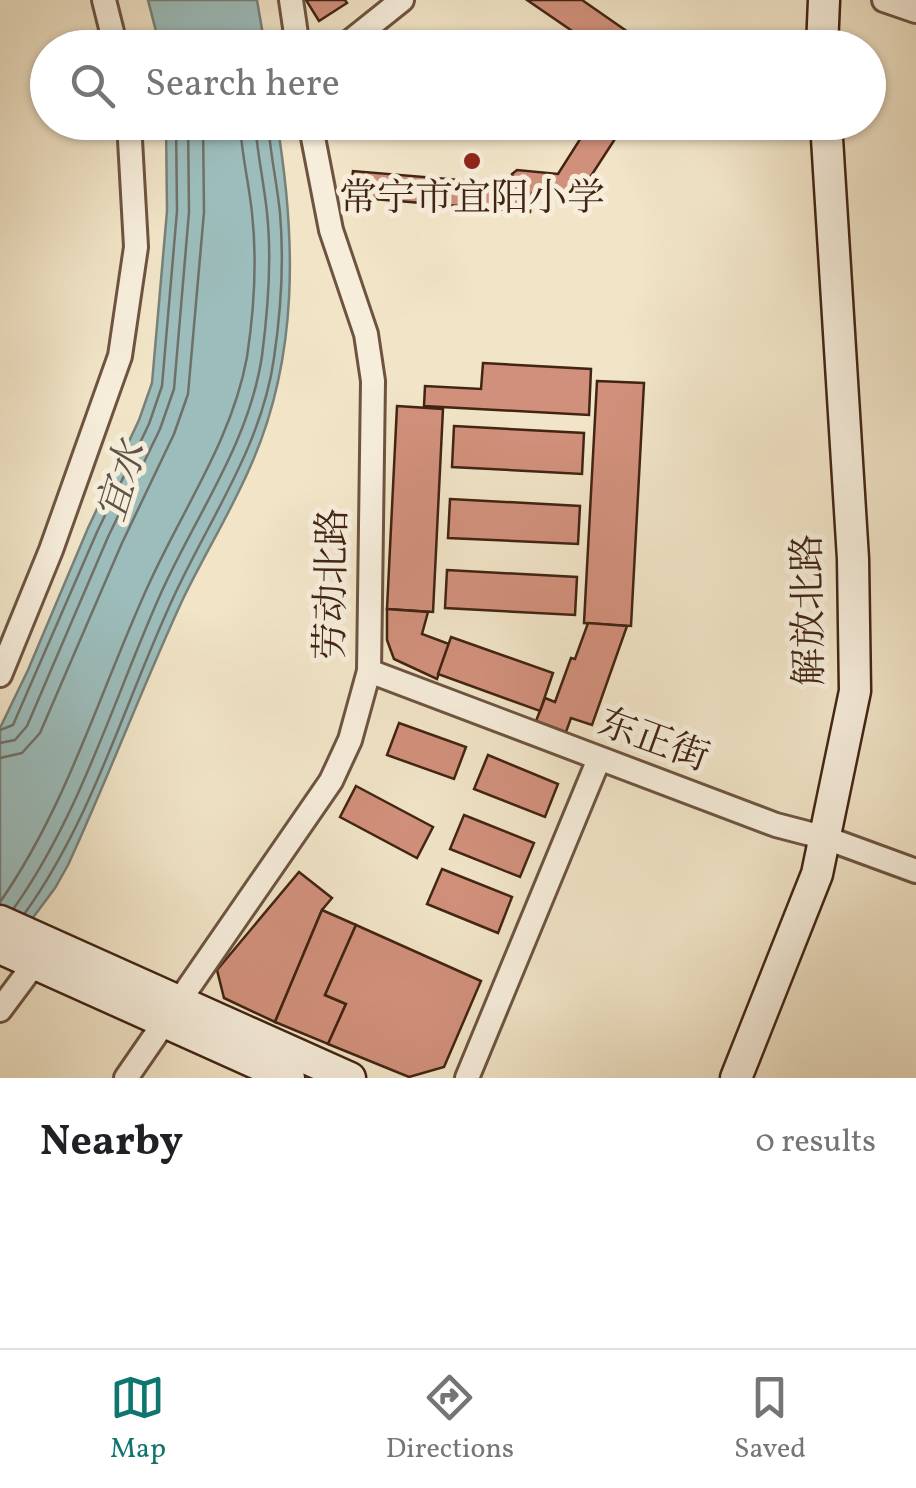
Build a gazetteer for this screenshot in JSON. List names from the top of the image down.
{
  "streets": {
    "street": ["劳动北路", "解放北路", "东正街"]
  },
  "crossings": [
    ["劳动北路", "东正街"],
    ["解放北路", "东正街"]
  ],
  "water": ["宜水"],
  "places": ["常宁市宜阳小学"],
  "page": {
    "search": "Search here",
    "heading": ["Nearby", "0 results"],
    "nav": ["Map", "Directions", "Saved"]
  }
}
